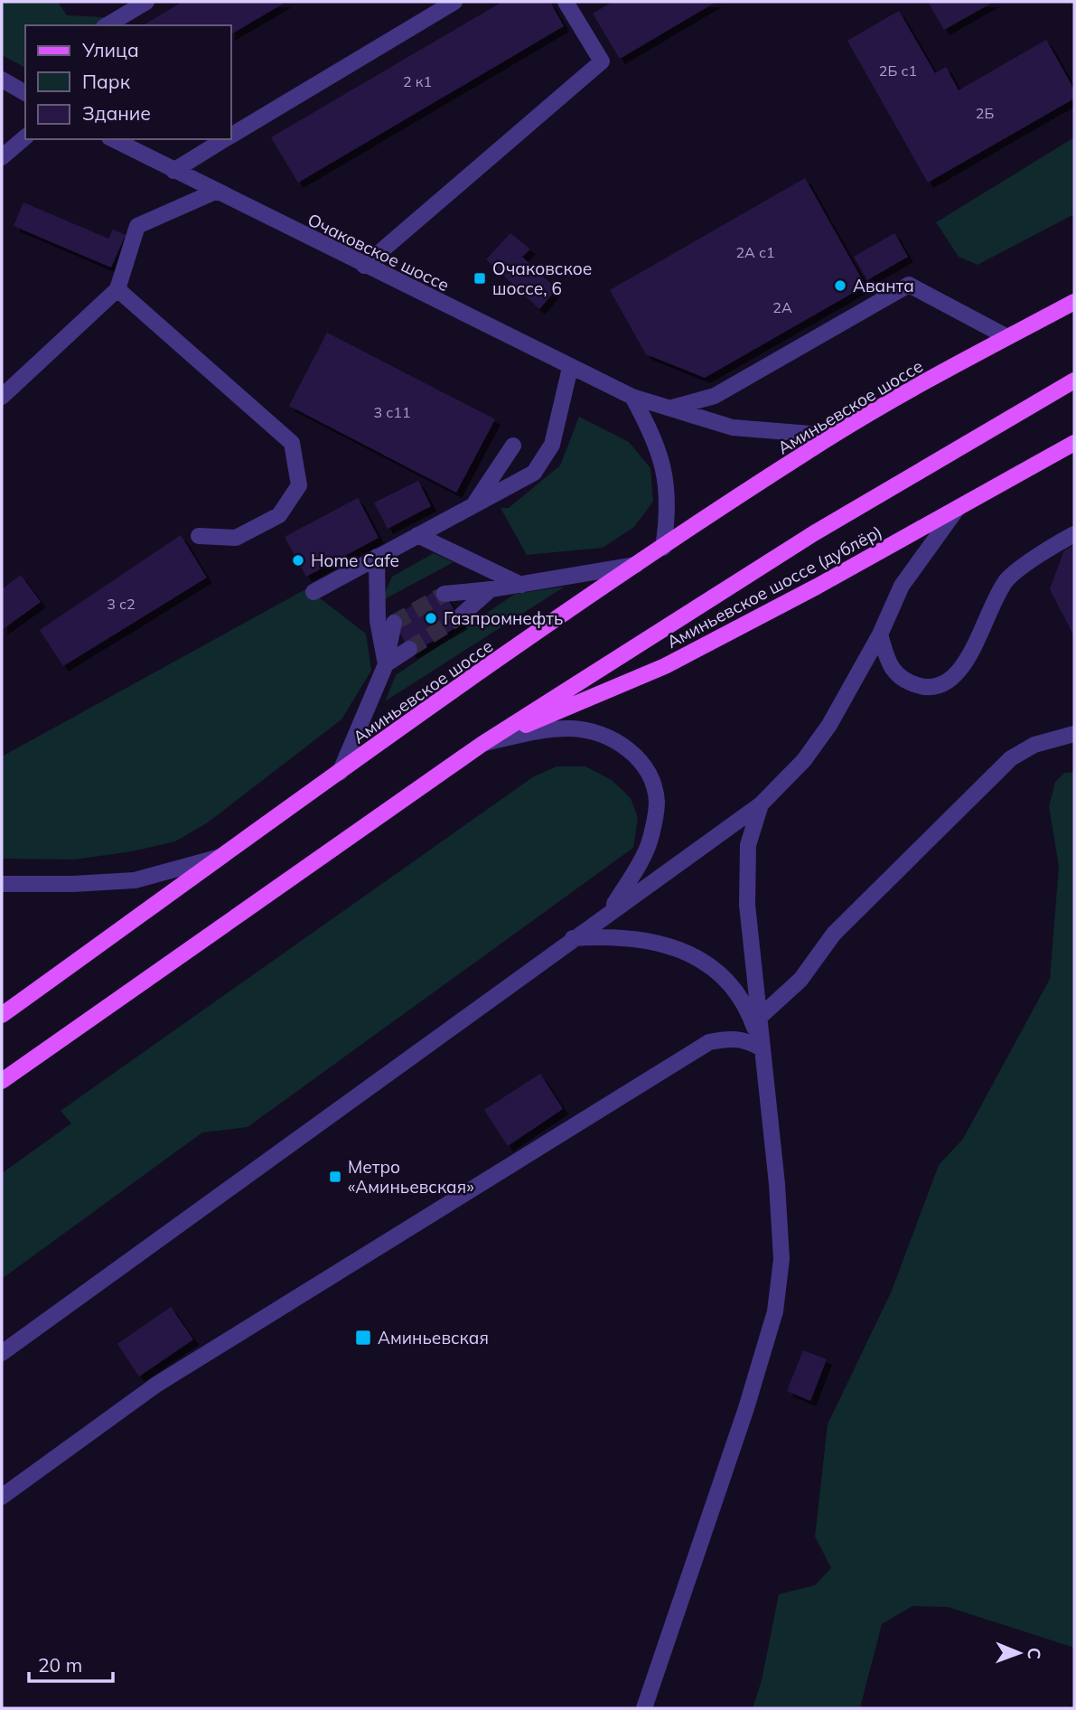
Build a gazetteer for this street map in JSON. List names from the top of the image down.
{
  "streets": {
    "main road": ["Аминьевское шоссе", "Аминьевское шоссе (дублёр)"],
    "street": ["Очаковское шоссе"]
  },
  "crossings": [
    ["Очаковское шоссе", "Аминьевское шоссе"]
  ],
  "places": {
    "transit": ["Очаковское шоссе, 6", "Метро «Аминьевская»", "Аминьевская"],
    "other": ["Аванта", "Home Cafe", "Газпромнефть"]
  },
  "house_numbers": [
    "2Б с1",
    "2 к1",
    "2Б",
    "2А с1",
    "2А",
    "3 с11",
    "3 с2"
  ],
  "legend": ["Улица", "Парк", "Здание"],
  "scale_bar": "20 m",
  "north": "right"
}
